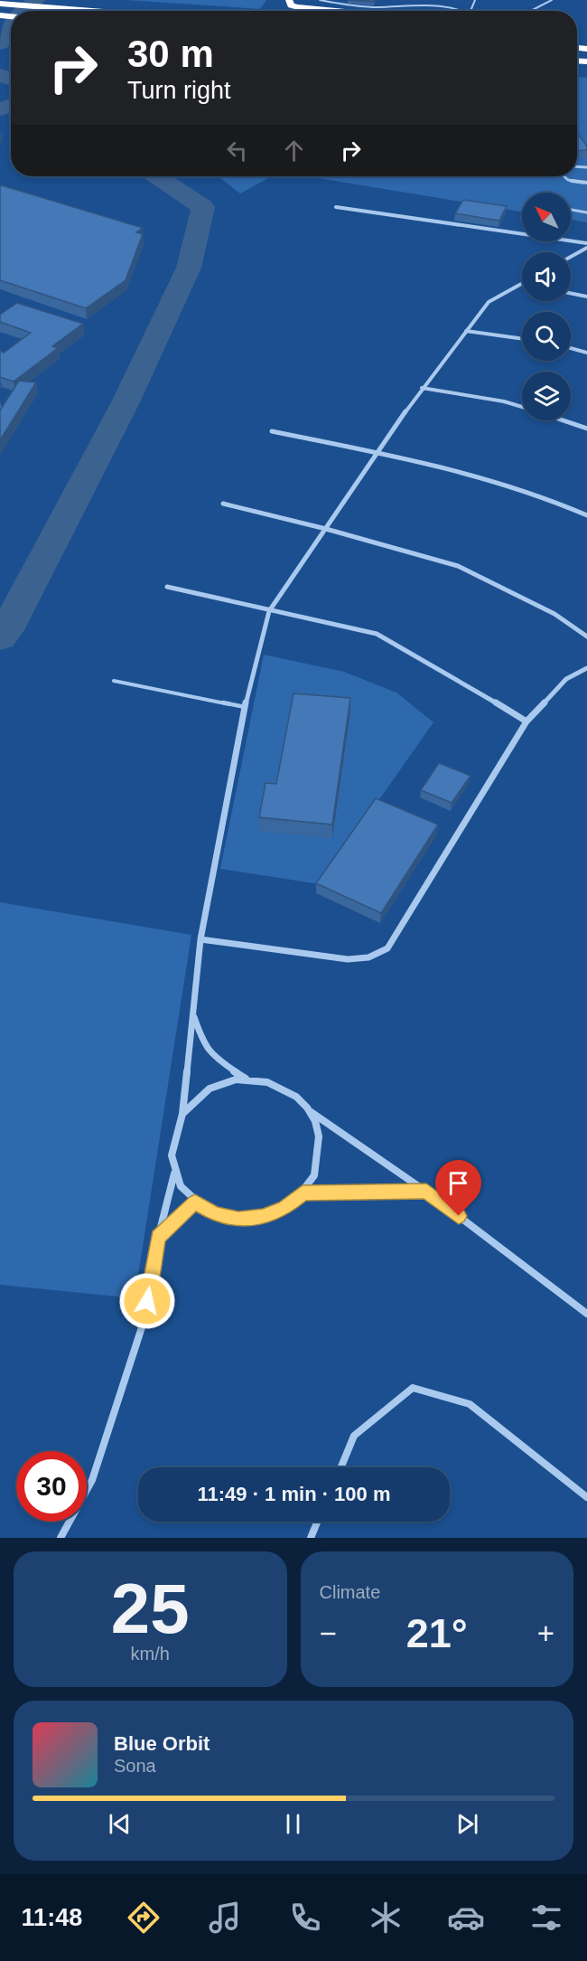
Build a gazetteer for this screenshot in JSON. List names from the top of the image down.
{
  "north": "top left",
  "page": {
    "turn": ["30 m", "Turn right"],
    "limit": "30",
    "trip": "11:49 · 1 min · 100 m",
    "tile": [
      ["25", "km/h"],
      "Climate"
    ],
    "heat": ["−", "21°", "+"],
    "song": ["Blue Orbit", "Sona"],
    "tabs": "11:48"
  }
}
